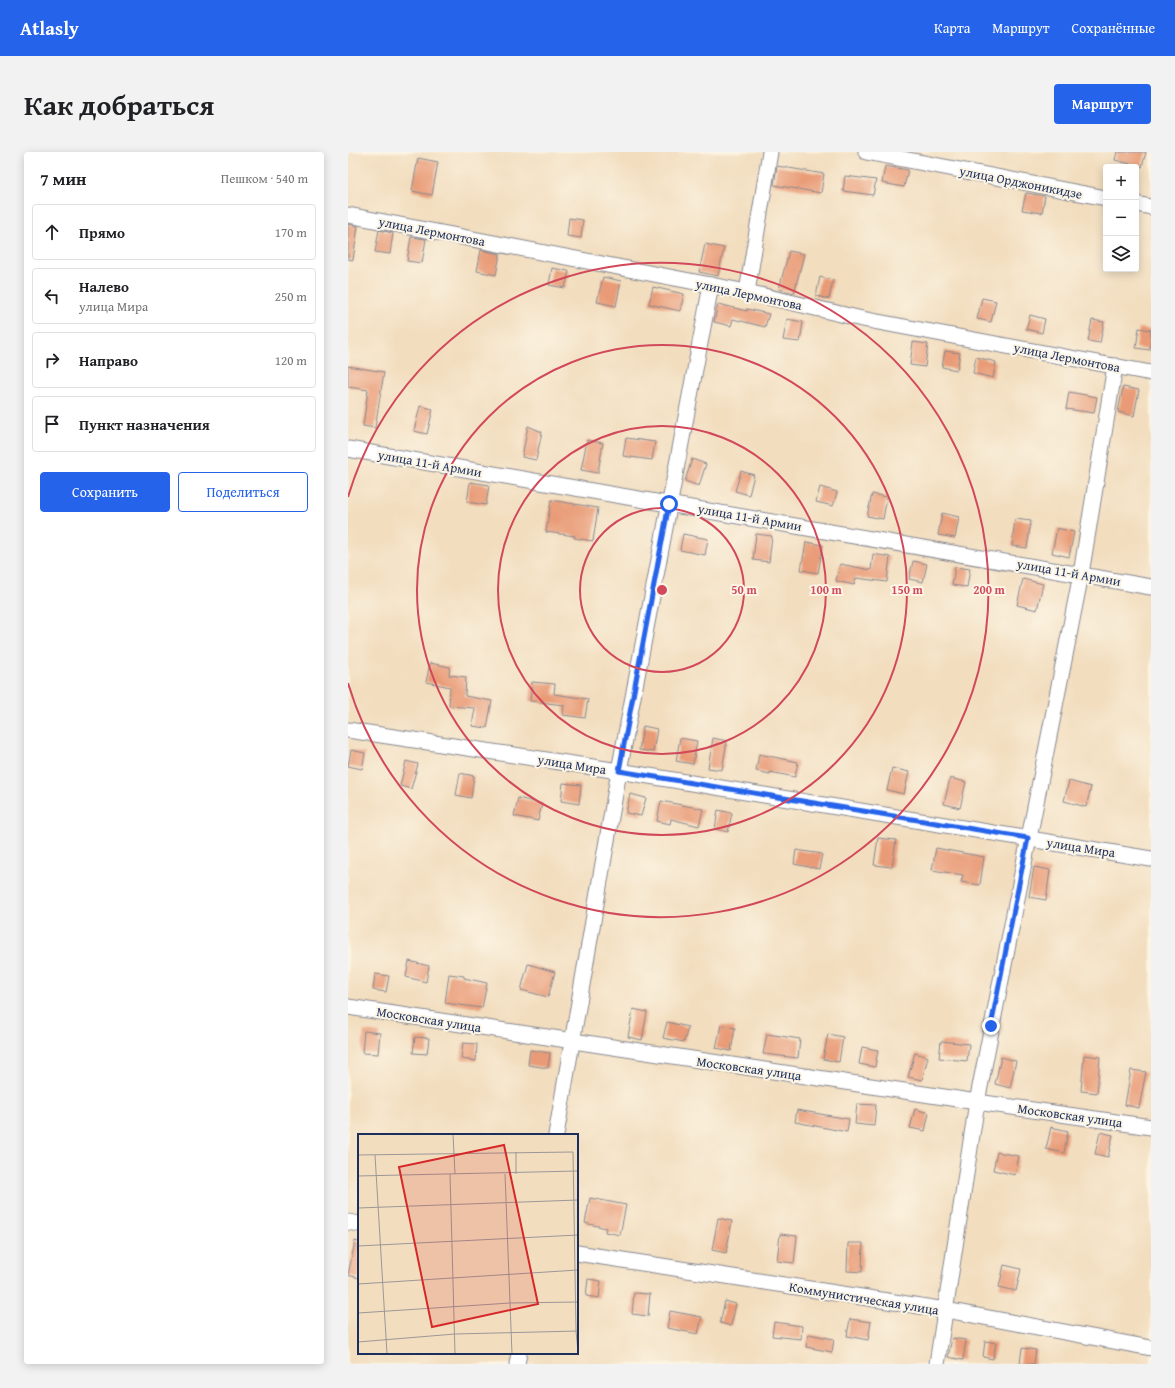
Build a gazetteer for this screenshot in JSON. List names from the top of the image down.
{
  "streets": {
    "street": [
      "улица Орджоникидзе",
      "улица Лермонтова",
      "улица 11-й Армии",
      "улица Мира",
      "Московская улица",
      "Коммунистическая улица"
    ]
  },
  "page": {
    "header": "Atlasly",
    "nav": ["Карта", "Маршрут", "Сохранённые"],
    "title": "Как добраться",
    "buttons": [
      "Маршрут",
      ["Сохранить", "Поделиться"]
    ],
    "heading": ["7 мин", "Пешком · 540 m"],
    "map_buttons": ["+", "−"],
    "list": [
      ["Прямо", "170 m"],
      ["Налево", "улица Мира", "250 m"],
      ["Направо", "120 m"],
      "Пункт назначения"
    ]
  },
  "rings": [
    "50 m",
    "100 m",
    "150 m",
    "200 m"
  ]
}
